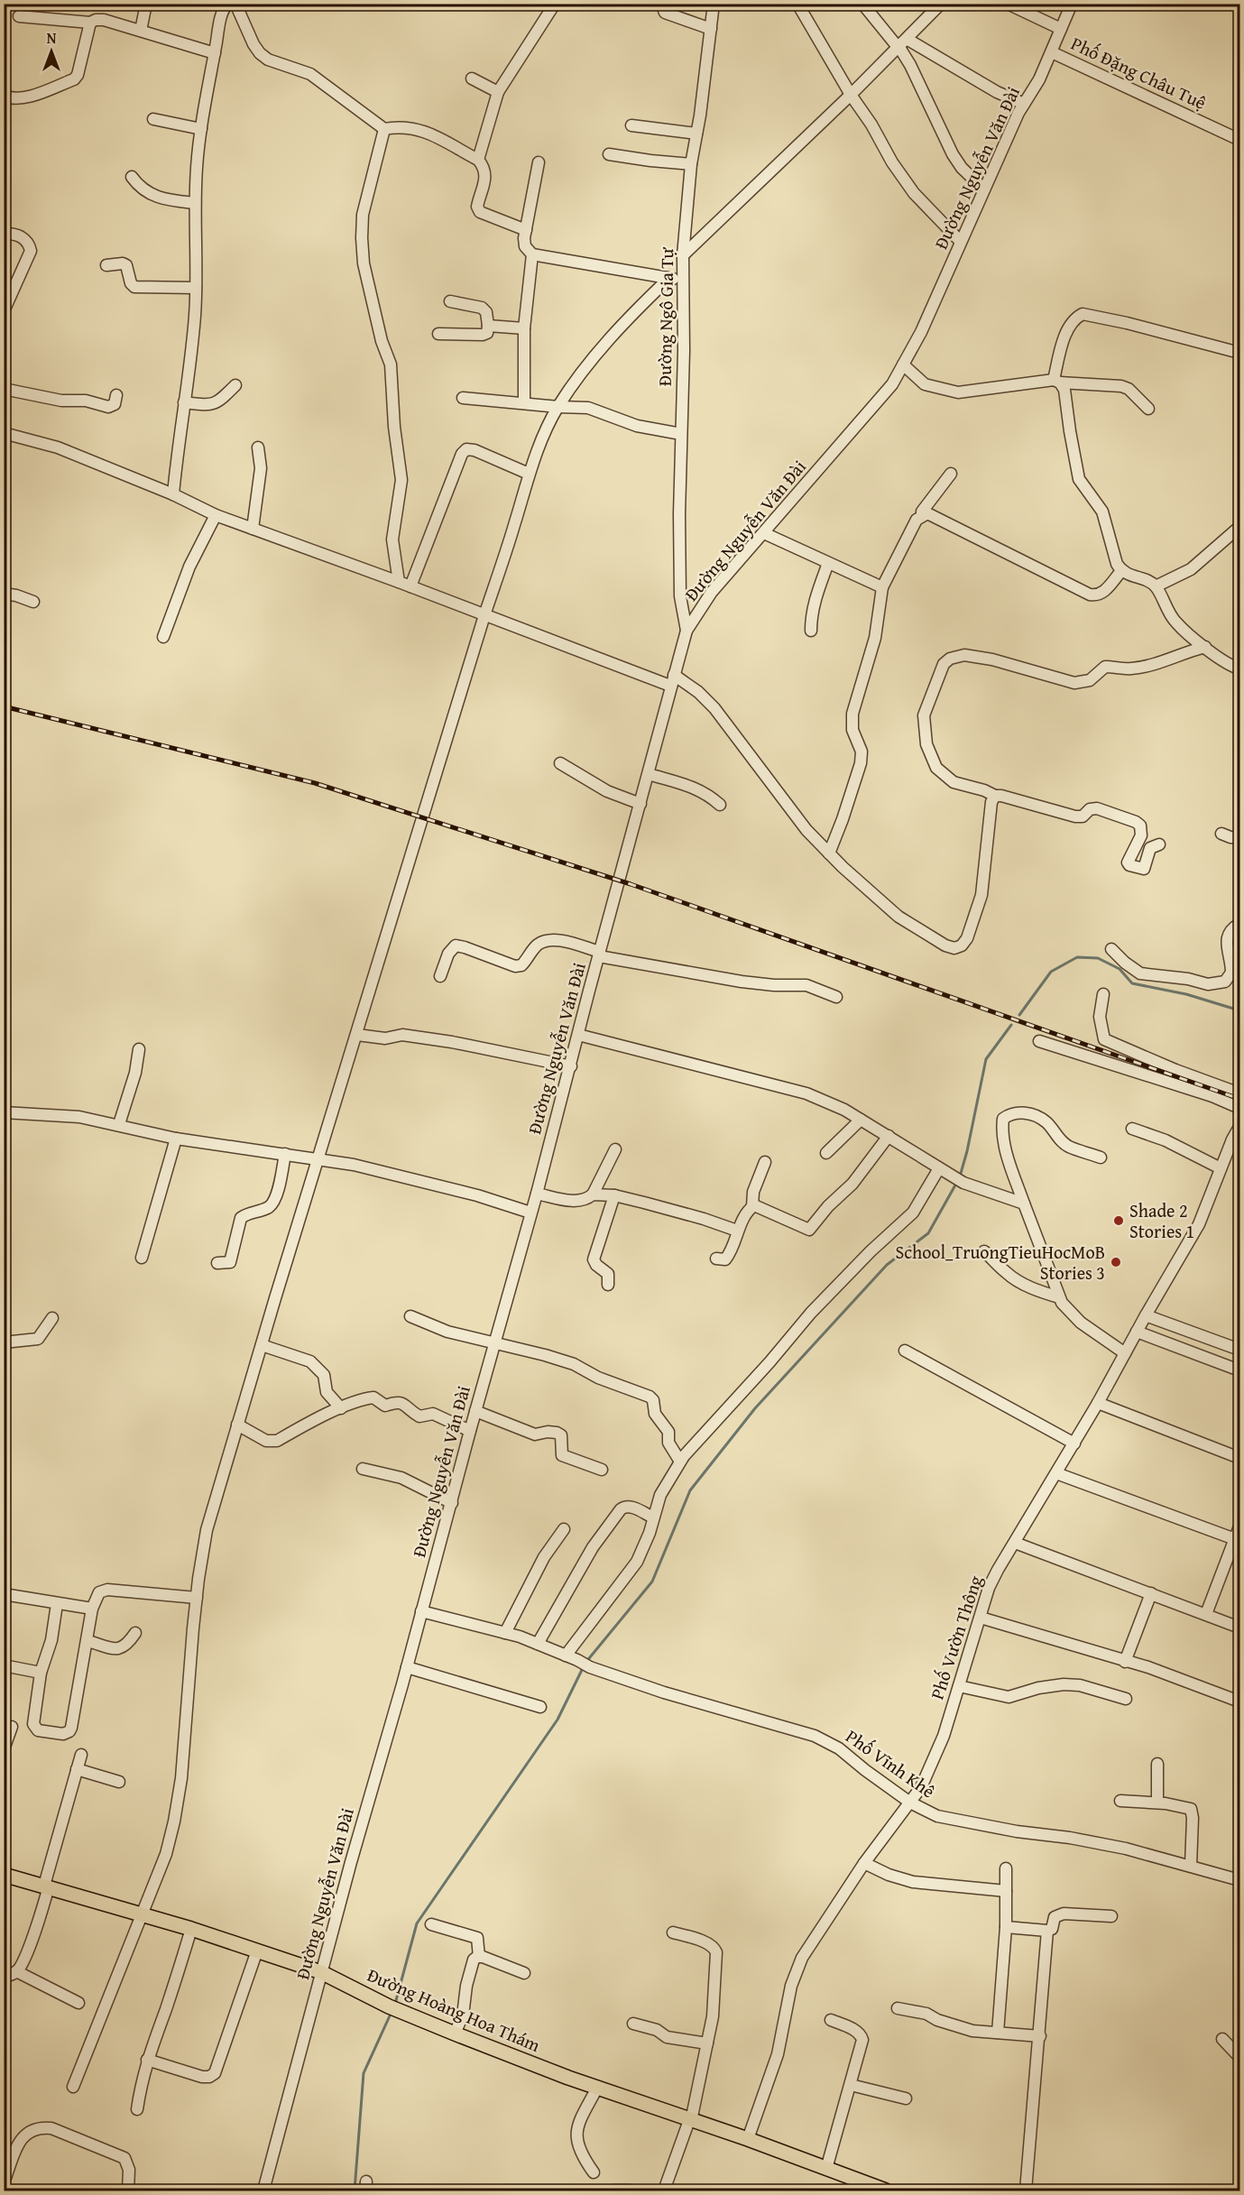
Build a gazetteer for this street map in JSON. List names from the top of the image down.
{
  "streets": {
    "main road": ["Đường Hoàng Hoa Thám"],
    "street": [
      "Phố Đặng Châu Tuệ",
      "Đường Nguyễn Văn Đài",
      "Đường Ngô Gia Tự",
      "Phố Vườn Thông",
      "Phố Vĩnh Khê"
    ]
  },
  "crossings": [
    ["Phố Đặng Châu Tuệ", "Đường Nguyễn Văn Đài"],
    ["Đường Nguyễn Văn Đài", "Đường Ngô Gia Tự"],
    ["Đường Nguyễn Văn Đài", "Đường Hoàng Hoa Thám"],
    ["Phố Vườn Thông", "Phố Vĩnh Khê"],
    ["Phố Vườn Thông", "Đường Hoàng Hoa Thám"]
  ],
  "places": ["Shade 2 Stories 1", "School_TruongTieuHocMoB Stories 3"],
  "north": "top"
}
